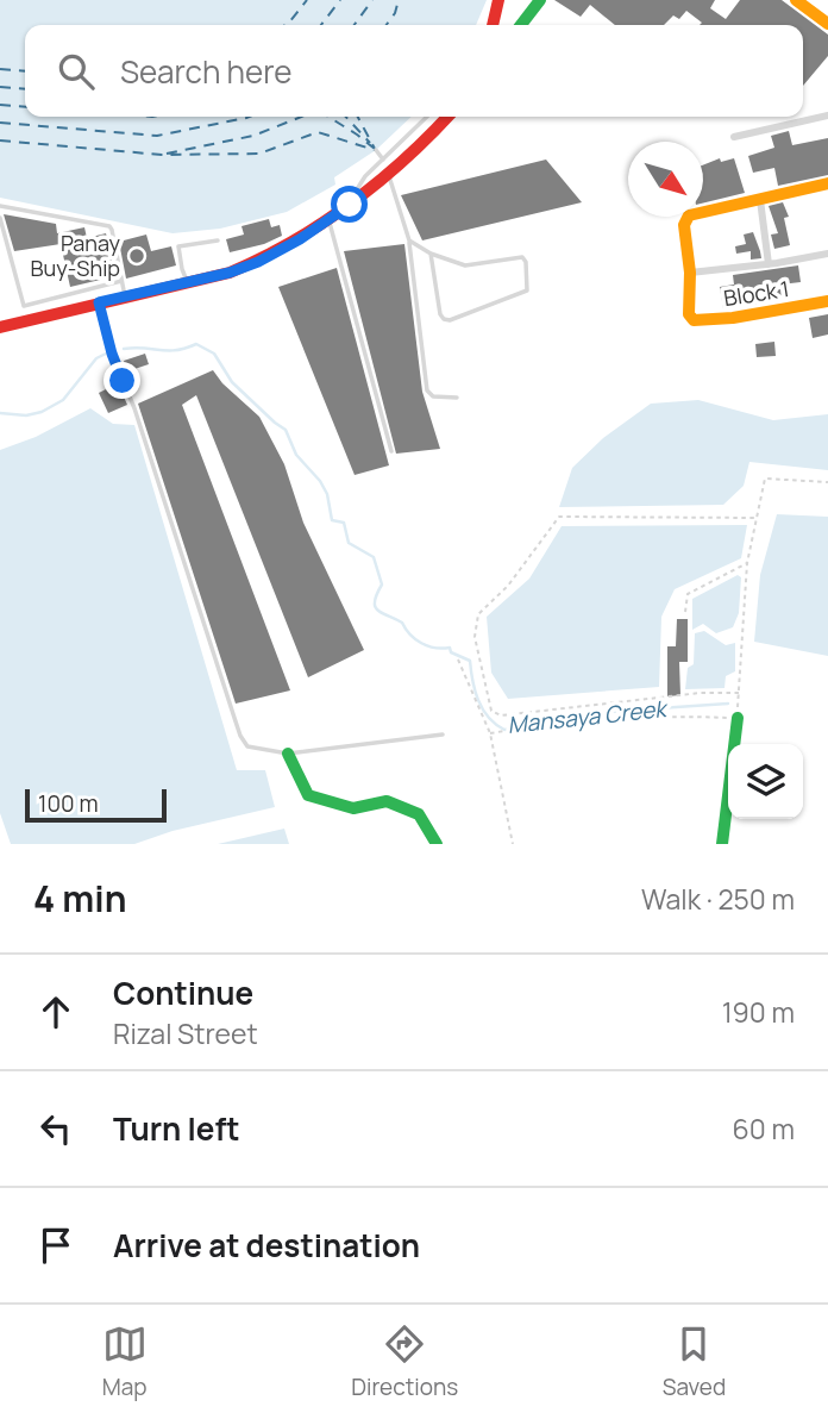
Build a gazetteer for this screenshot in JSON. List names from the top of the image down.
{
  "streets": {
    "street": ["Block 1"]
  },
  "water": ["Mansaya Creek"],
  "places": ["Panay Buy-Ship"],
  "scale_bar": "100 m",
  "north": "bottom right",
  "page": {
    "search": "Search here",
    "scale": "100 m",
    "heading": ["4 min", "Walk · 250 m"],
    "list": [
      ["Continue", "Rizal Street", "190 m"],
      ["Turn left", "60 m"],
      "Arrive at destination"
    ],
    "nav": ["Map", "Directions", "Saved"]
  }
}
